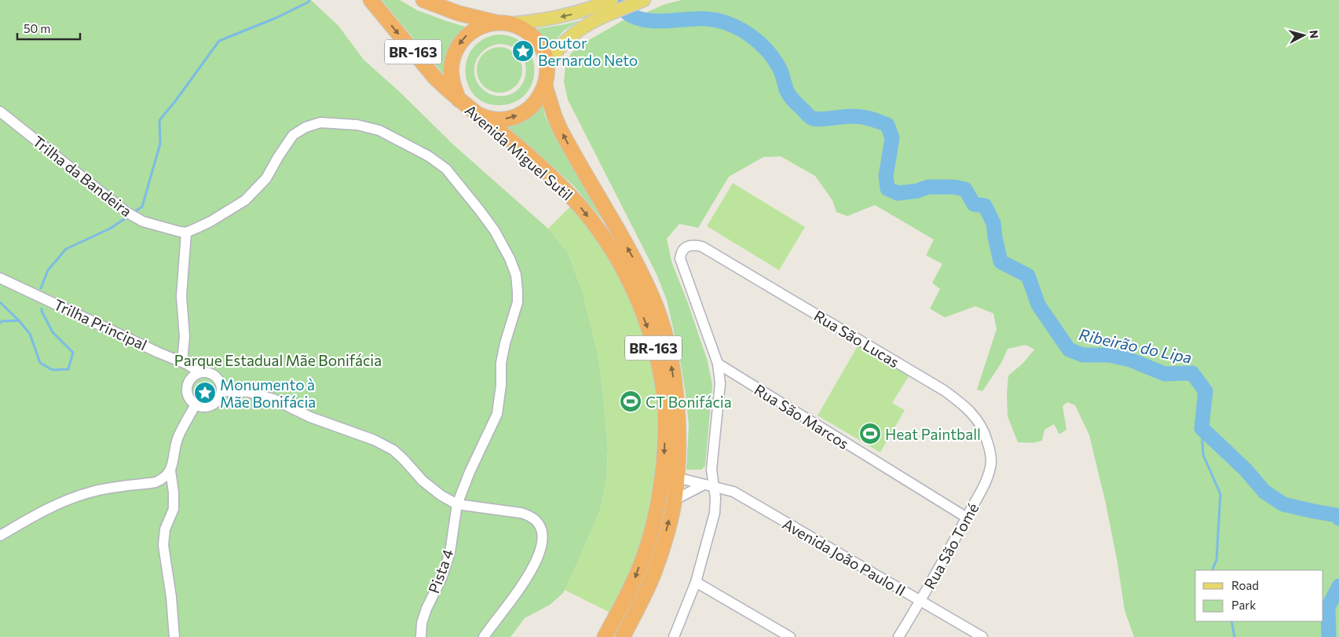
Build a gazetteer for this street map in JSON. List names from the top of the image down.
{
  "streets": {
    "highway": ["BR-163", "Avenida Miguel Sutil"],
    "street": [
      "Trilha da Bandeira",
      "Trilha Principal",
      "Rua São Lucas",
      "Rua São Marcos",
      "Rua São Tomé",
      "Avenida João Paulo II",
      "Pista 4"
    ]
  },
  "crossings": [
    ["BR-163", "Avenida Miguel Sutil"],
    ["Avenida Miguel Sutil", "Avenida João Paulo II"],
    ["Rua São Lucas", "Rua São Marcos"],
    ["Rua São Lucas", "Rua São Tomé"],
    ["Rua São Marcos", "Rua São Tomé"],
    ["Rua São Tomé", "Avenida João Paulo II"]
  ],
  "water": ["Ribeirão do Lipa"],
  "parks": ["Parque Estadual Mãe Bonifácia"],
  "places": {
    "place": ["Doutor Bernardo Neto", "Monumento à Mãe Bonifácia"],
    "sports": ["CT Bonifácia", "Heat Paintball"]
  },
  "legend": ["Road", "Park"],
  "scale_bar": "50 m",
  "north": "right"
}
